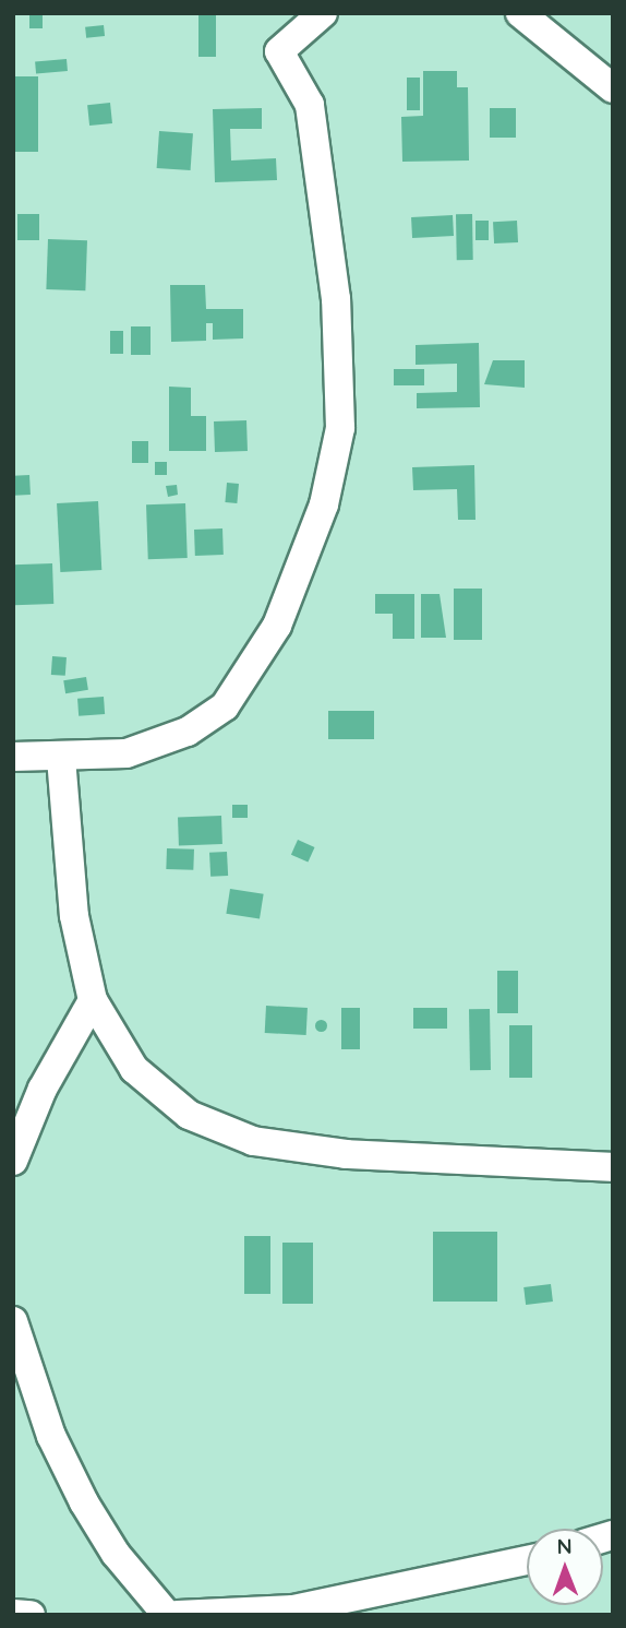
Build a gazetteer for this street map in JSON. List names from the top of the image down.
{
  "north": "top"
}
